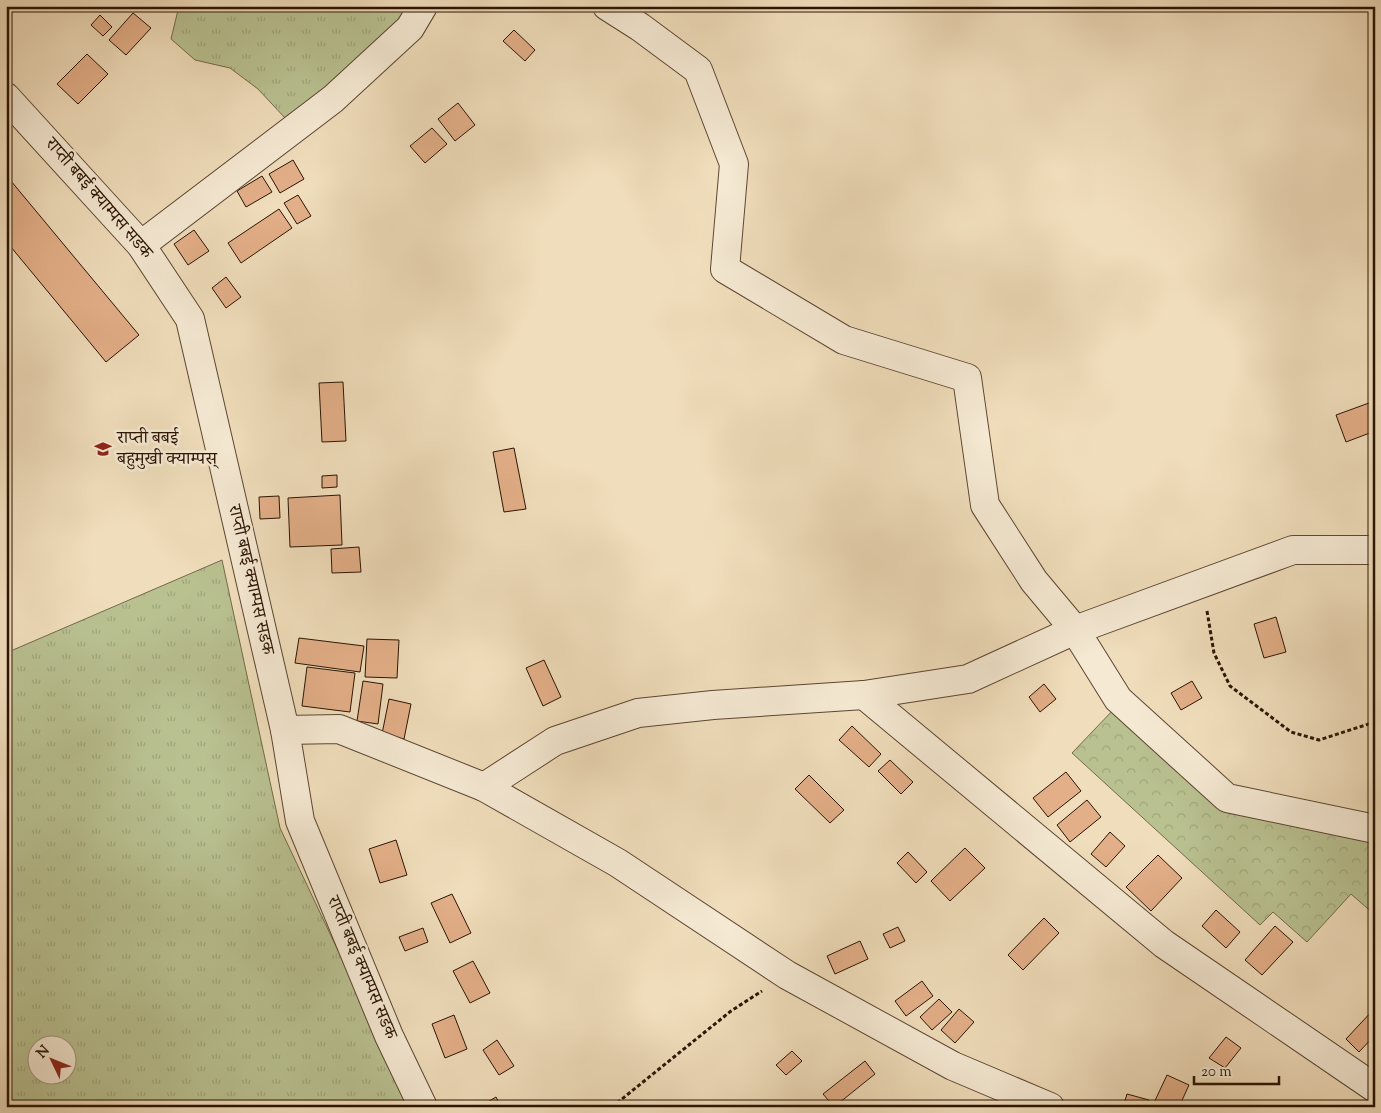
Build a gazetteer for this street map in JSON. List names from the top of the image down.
{
  "streets": {
    "street": ["राप्ती बबई क्याम्पस सडक"]
  },
  "places": {
    "school or university": ["राप्ती बबई बहुमुखी क्याम्पस्"]
  },
  "scale_bar": "20 m",
  "north": "top left"
}
